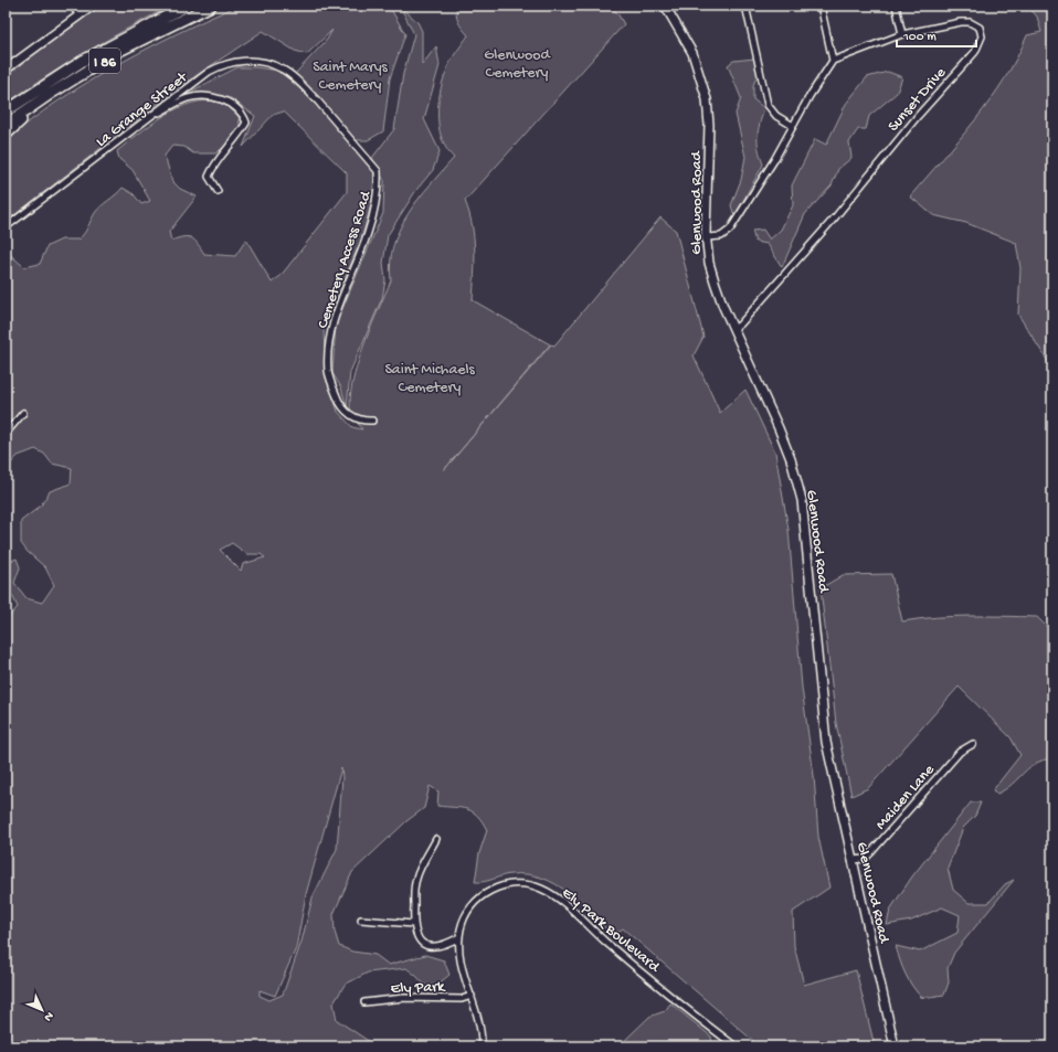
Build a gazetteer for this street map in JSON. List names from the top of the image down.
{
  "streets": {
    "highway": ["I 86"],
    "street": [
      "Sunset Drive",
      "La Grange Street",
      "Glenwood Road",
      "Cemetery Access Road",
      "Maiden Lane",
      "Ely Park Boulevard",
      "Ely Park"
    ]
  },
  "crossings": [
    ["Sunset Drive", "Glenwood Road"],
    ["La Grange Street", "Cemetery Access Road"],
    ["Glenwood Road", "Maiden Lane"],
    ["Ely Park Boulevard", "Ely Park"]
  ],
  "parks": ["Glenwood Cemetery", "Saint Marys Cemetery", "Saint Michaels Cemetery"],
  "scale_bar": "100 m",
  "north": "bottom right"
}
